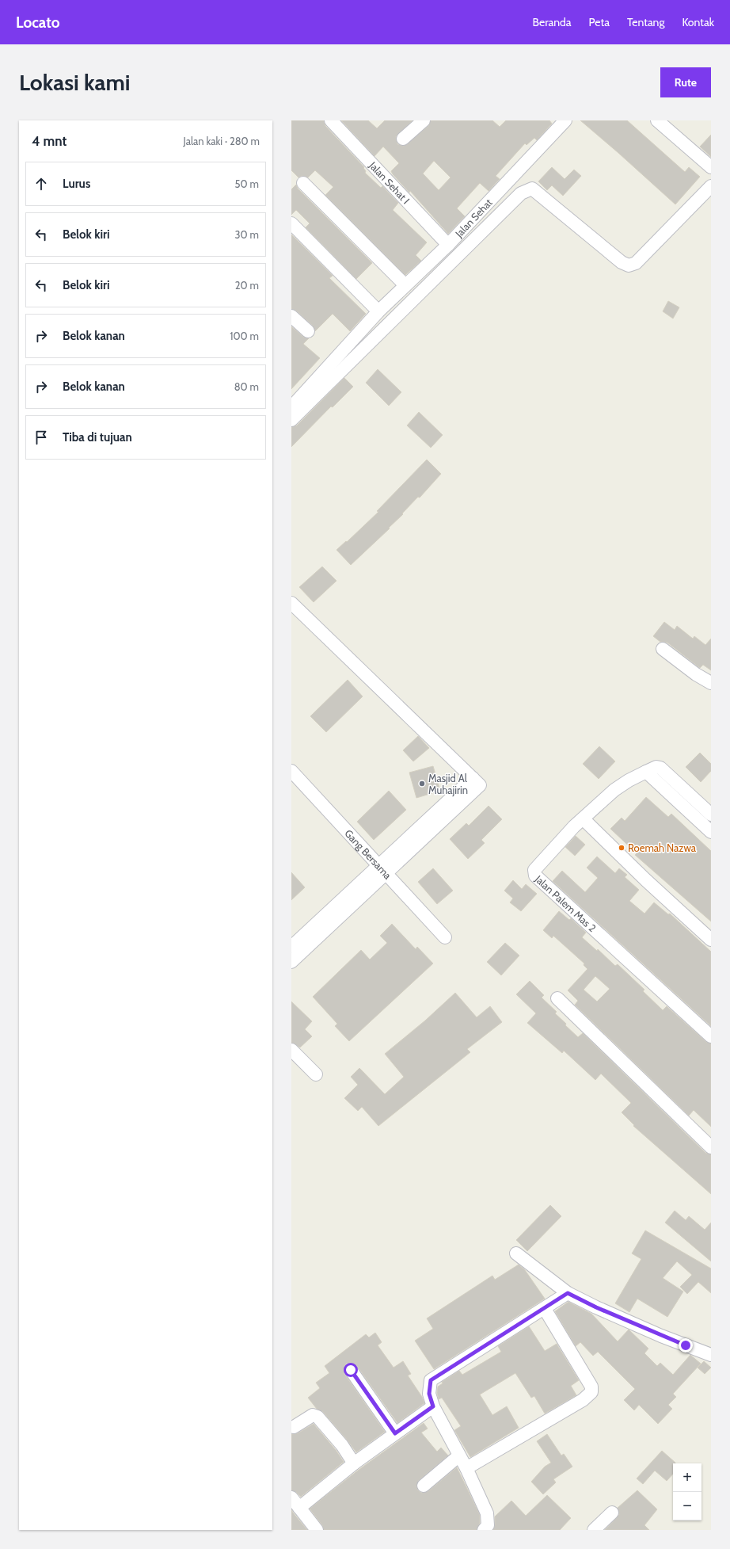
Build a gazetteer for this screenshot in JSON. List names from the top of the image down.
{
  "streets": {
    "street": [
      "Jalan Sehat I",
      "Jalan Sehat",
      "Gang Bersama",
      "Jalan Palem Mas 2"
    ]
  },
  "crossings": [
    ["Jalan Sehat I", "Jalan Sehat"]
  ],
  "places": ["Masjid Al Muhajirin", "Roemah Nazwa"],
  "page": {
    "header": "Locato",
    "nav": [
      "Beranda",
      "Peta",
      "Tentang",
      "Kontak"
    ],
    "buttons": "Rute",
    "title": "Lokasi kami",
    "heading": ["4 mnt", "Jalan kaki · 280 m"],
    "list": [
      ["Lurus", "50 m"],
      ["Belok kiri", "30 m"],
      ["Belok kiri", "20 m"],
      ["Belok kanan", "100 m"],
      ["Belok kanan", "80 m"],
      "Tiba di tujuan"
    ],
    "map_buttons": ["+", "−"]
  }
}
